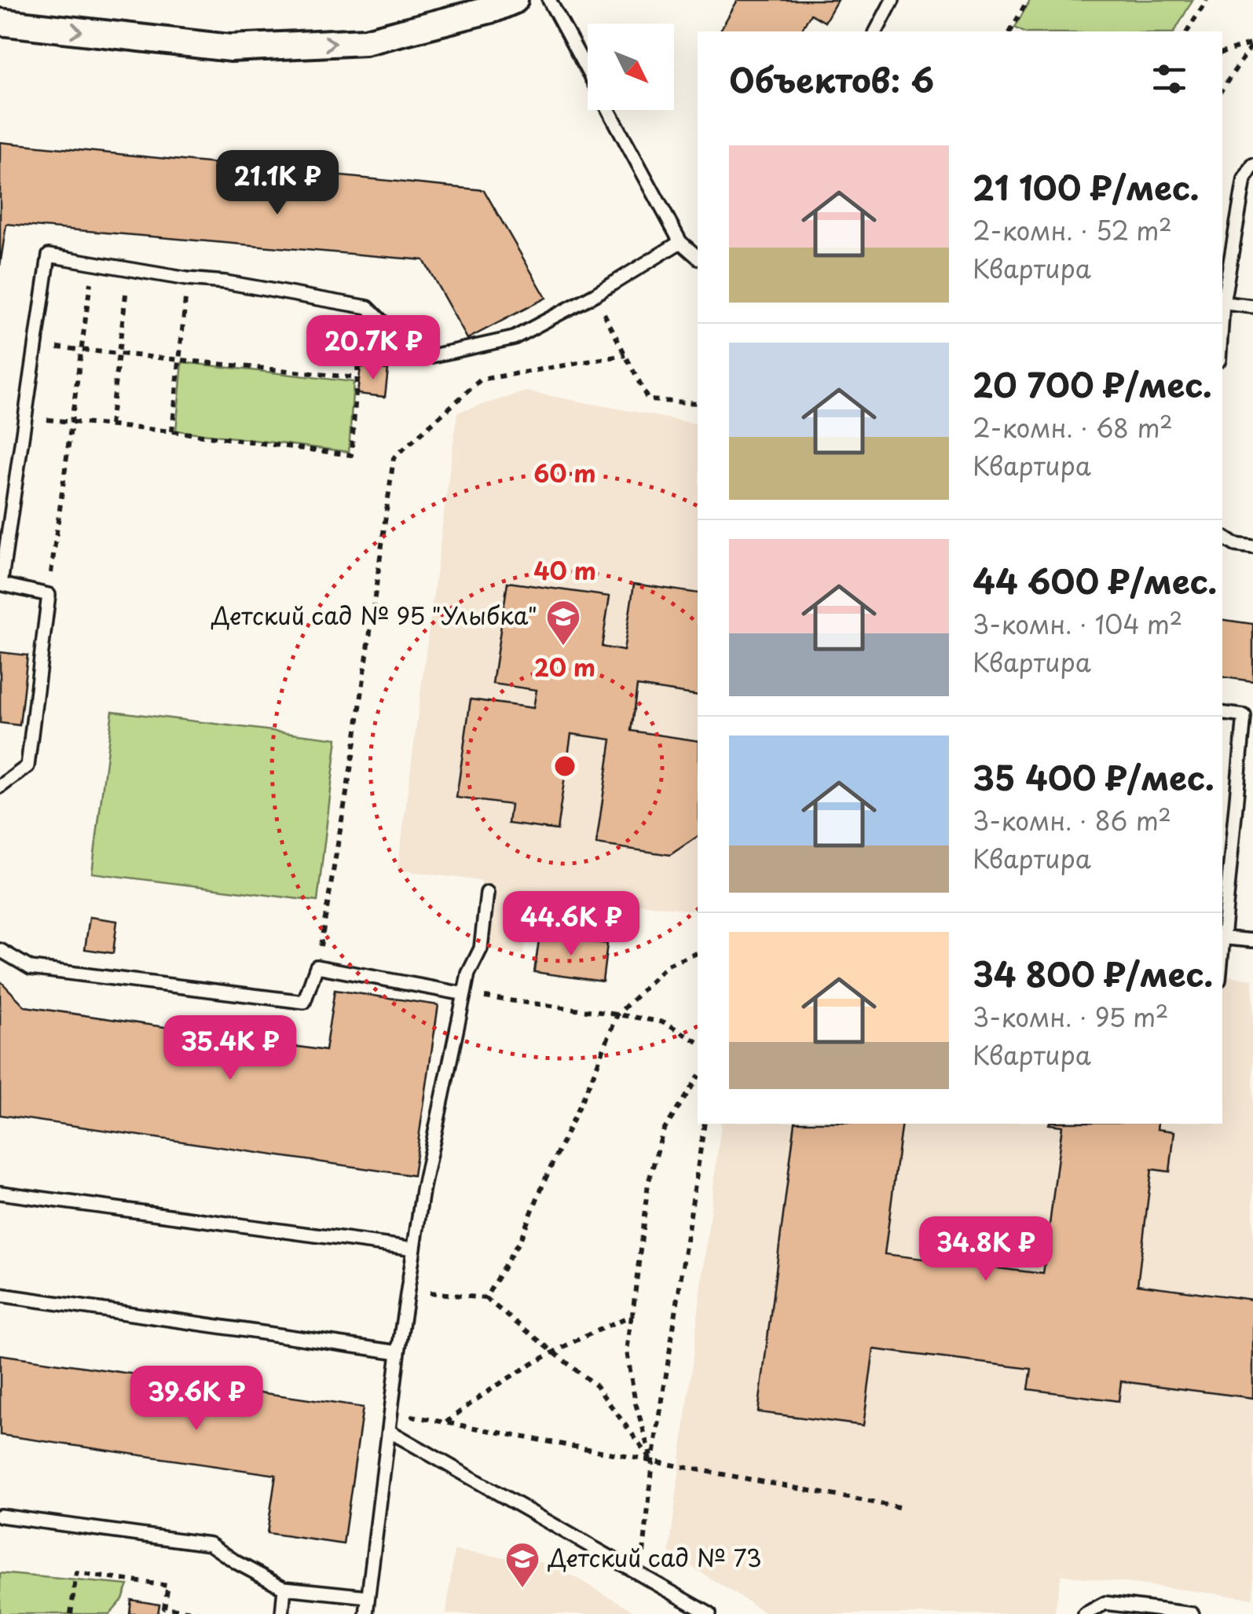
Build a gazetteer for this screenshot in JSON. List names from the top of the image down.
{
  "places": {
    "school or university": ["Детский сад № 95 \"Улыбка\"", "Детский сад № 73"]
  },
  "north": "bottom right",
  "page": {
    "heading": "Объектов: 6",
    "list": [
      {
        "name": "21 100 ₽/мес.",
        "note": "2-комн. · 52 m² · Квартира"
      },
      {
        "name": "20 700 ₽/мес.",
        "note": "2-комн. · 68 m² · Квартира"
      },
      {
        "name": "44 600 ₽/мес.",
        "note": "3-комн. · 104 m² · Квартира"
      },
      {
        "name": "35 400 ₽/мес.",
        "note": "3-комн. · 86 m² · Квартира"
      },
      {
        "name": "34 800 ₽/мес.",
        "note": "3-комн. · 95 m² · Квартира"
      }
    ],
    "price": [
      "21.1K ₽",
      "20.7K ₽",
      "44.6K ₽",
      "35.4K ₽",
      "34.8K ₽",
      "39.6K ₽"
    ]
  },
  "rings": ["60 m", "40 m", "20 m"]
}
